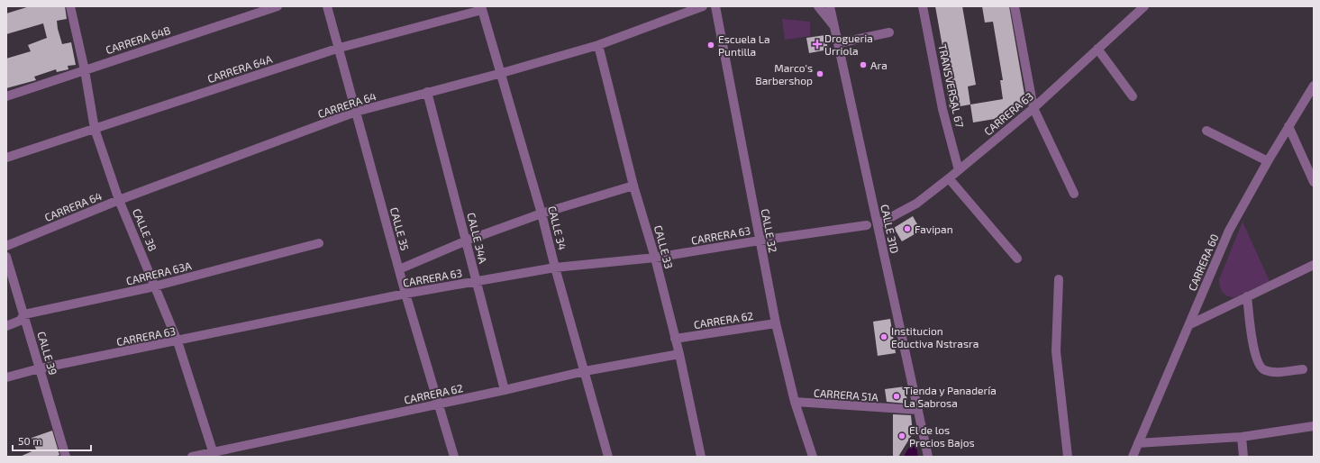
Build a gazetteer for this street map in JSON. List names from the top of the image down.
{
  "streets": {
    "street": [
      "CARRERA 64B",
      "CARRERA 64A",
      "TRANSVERSAL 67",
      "CARRERA 64",
      "CARRERA 63",
      "CALLE 34",
      "CALLE 35",
      "CALLE 31D",
      "CALLE 38",
      "CALLE 32",
      "CALLE 34A",
      "CALLE 33",
      "CARRERA 60",
      "CARRERA 63A",
      "CARRERA 62",
      "CALLE 39",
      "CARRERA 51A"
    ]
  },
  "crossings": [
    ["CARRERA 64B", "CALLE 38"],
    ["CARRERA 64A", "CALLE 34"],
    ["CARRERA 64A", "CALLE 35"],
    ["CARRERA 64A", "CALLE 38"],
    ["TRANSVERSAL 67", "CARRERA 63"],
    ["CARRERA 64", "CALLE 34"],
    ["CARRERA 64", "CALLE 35"],
    ["CARRERA 64", "CALLE 38"],
    ["CARRERA 64", "CALLE 34A"],
    ["CARRERA 64", "CALLE 33"],
    ["CARRERA 63", "CALLE 34"],
    ["CARRERA 63", "CALLE 35"],
    ["CARRERA 63", "CALLE 31D"],
    ["CARRERA 63", "CALLE 38"],
    ["CARRERA 63", "CALLE 32"],
    ["CARRERA 63", "CALLE 34A"],
    ["CARRERA 63", "CALLE 33"],
    ["CARRERA 63", "CALLE 39"],
    ["CALLE 34", "CARRERA 62"],
    ["CALLE 35", "CARRERA 62"],
    ["CALLE 31D", "CARRERA 51A"],
    ["CALLE 38", "CARRERA 63A"],
    ["CALLE 38", "CARRERA 62"],
    ["CALLE 32", "CARRERA 62"],
    ["CALLE 32", "CARRERA 51A"],
    ["CALLE 34A", "CARRERA 62"],
    ["CALLE 33", "CARRERA 62"],
    ["CARRERA 63A", "CALLE 39"]
  ],
  "places": {
    "health": ["Drogueria Urriola"],
    "other": [
      "Escuela La Puntilla",
      "Ara",
      "Marco's Barbershop",
      "Favipan",
      "Institucion Eductiva Nstrasra",
      "Tienda y Panadería La Sabrosa",
      "El de los Precios Bajos"
    ]
  },
  "scale_bar": "50 m"
}
